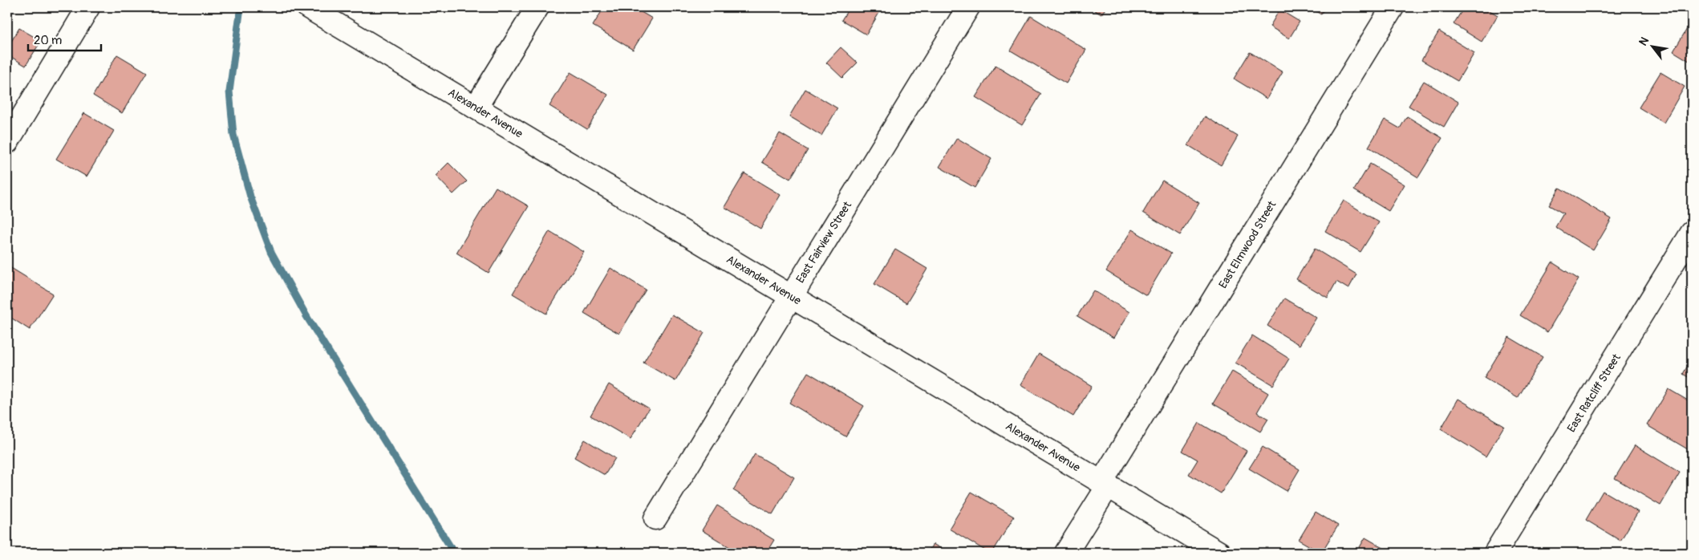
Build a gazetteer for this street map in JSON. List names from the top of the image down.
{
  "streets": {
    "street": [
      "Alexander Avenue",
      "East Fairview Street",
      "East Elmwood Street",
      "East Ratcliff Street"
    ]
  },
  "crossings": [
    ["Alexander Avenue", "East Fairview Street"],
    ["Alexander Avenue", "East Elmwood Street"]
  ],
  "scale_bar": "20 m",
  "north": "top left"
}
